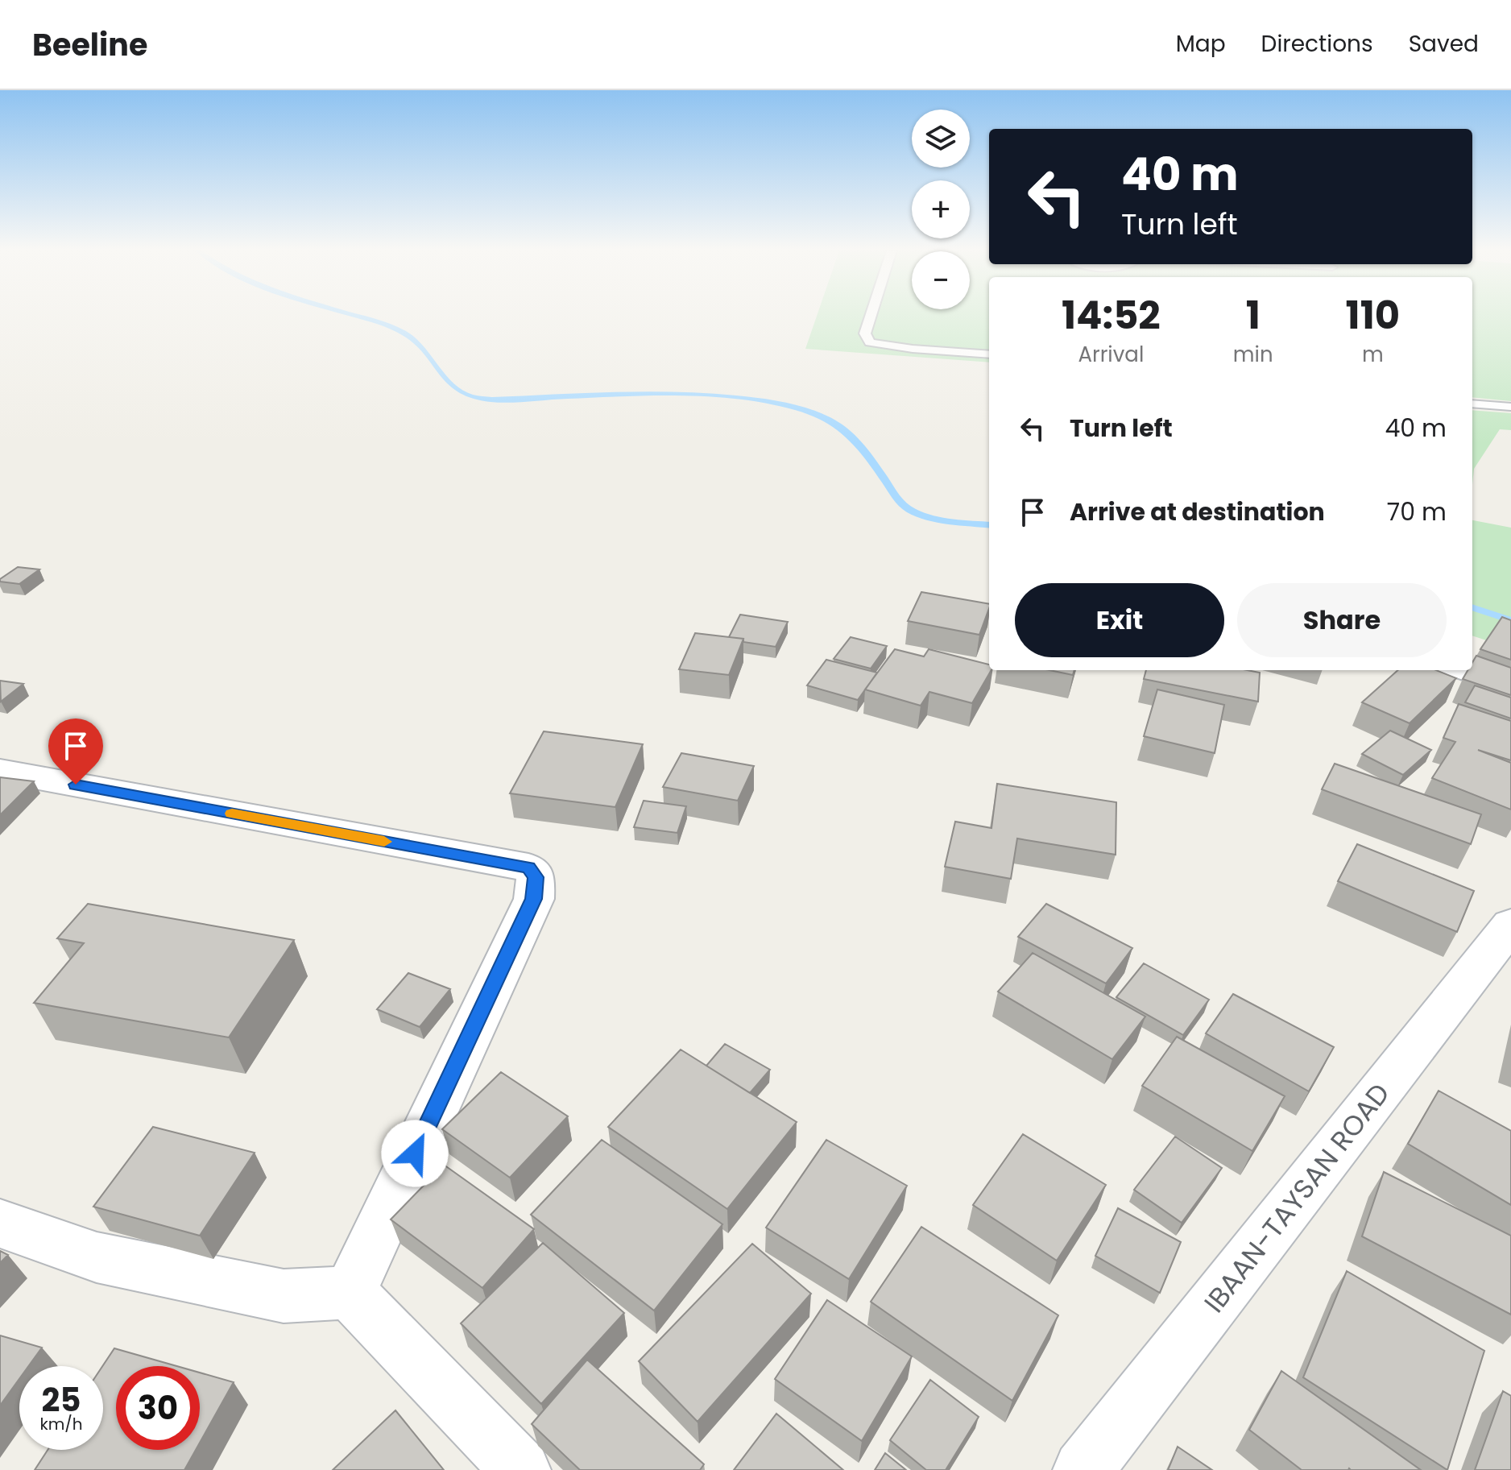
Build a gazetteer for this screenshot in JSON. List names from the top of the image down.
{
  "streets": {
    "street": ["IBAAN-TAYSAN ROAD"]
  },
  "page": {
    "header": "Beeline",
    "nav": ["Map", "Directions", "Saved"],
    "map_buttons": ["+", "−"],
    "turn": ["40 m", "Turn left"],
    "eta": [
      "14:52",
      "Arrival",
      "1",
      "min",
      "110",
      "m"
    ],
    "list": [
      {
        "name": "Turn left",
        "value": "40 m"
      },
      {
        "name": "Arrive at destination",
        "value": "70 m"
      }
    ],
    "buttons": ["Exit", "Share"],
    "speed": "25 km/h",
    "limit": "30"
  }
}
